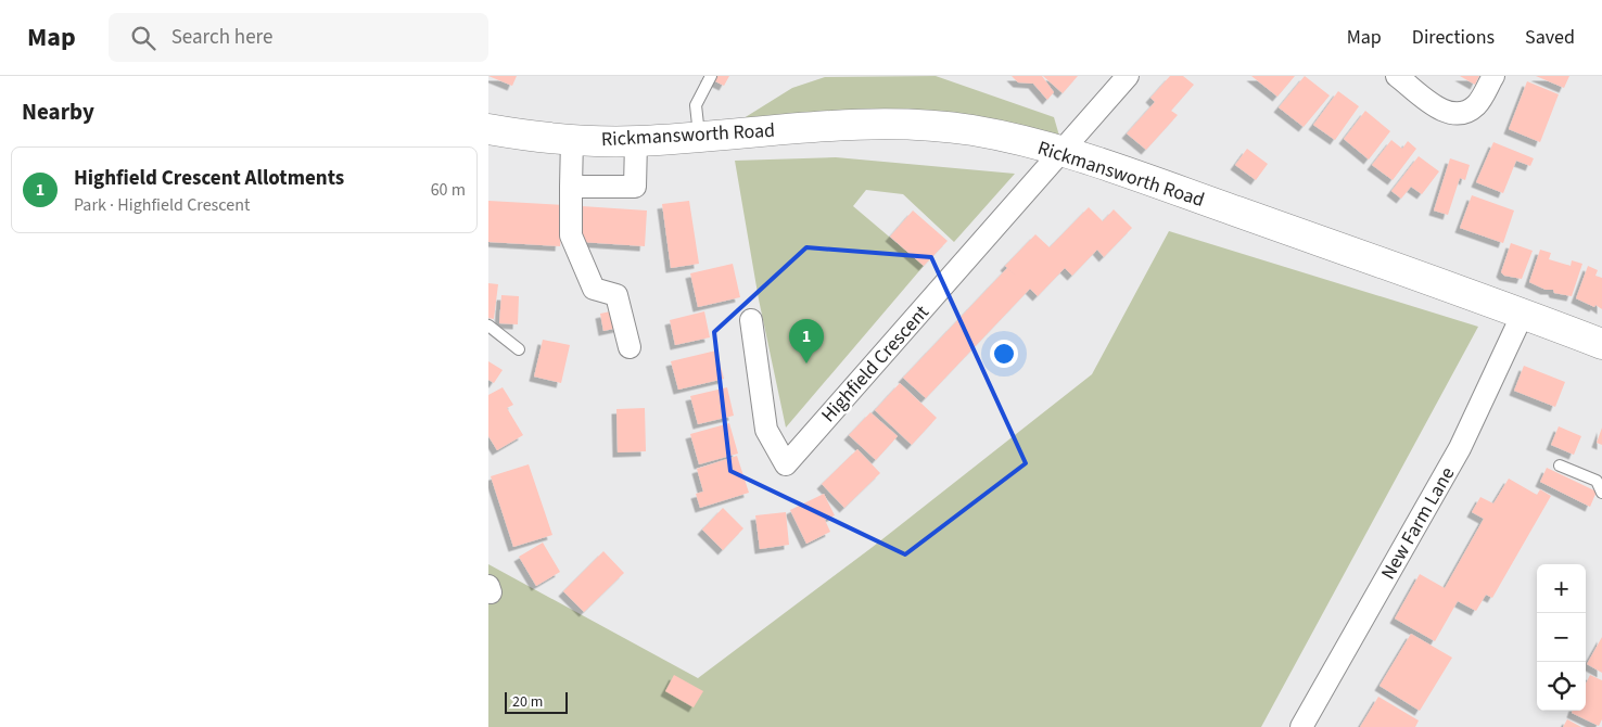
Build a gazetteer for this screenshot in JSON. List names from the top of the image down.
{
  "streets": {
    "main road": ["Rickmansworth Road"],
    "street": ["Highfield Crescent", "New Farm Lane"]
  },
  "crossings": [
    ["Rickmansworth Road", "Highfield Crescent"],
    ["Rickmansworth Road", "New Farm Lane"]
  ],
  "scale_bar": "20 m",
  "page": {
    "header": "Map",
    "search": "Search here",
    "nav": ["Map", "Directions", "Saved"],
    "heading": "Nearby",
    "list": [
      {
        "mark": "1",
        "name": "Highfield Crescent Allotments",
        "note": "Park · Highfield Crescent",
        "value": "60 m"
      }
    ],
    "pins": "1",
    "map_buttons": ["+", "−"],
    "scale": "20 m"
  }
}
